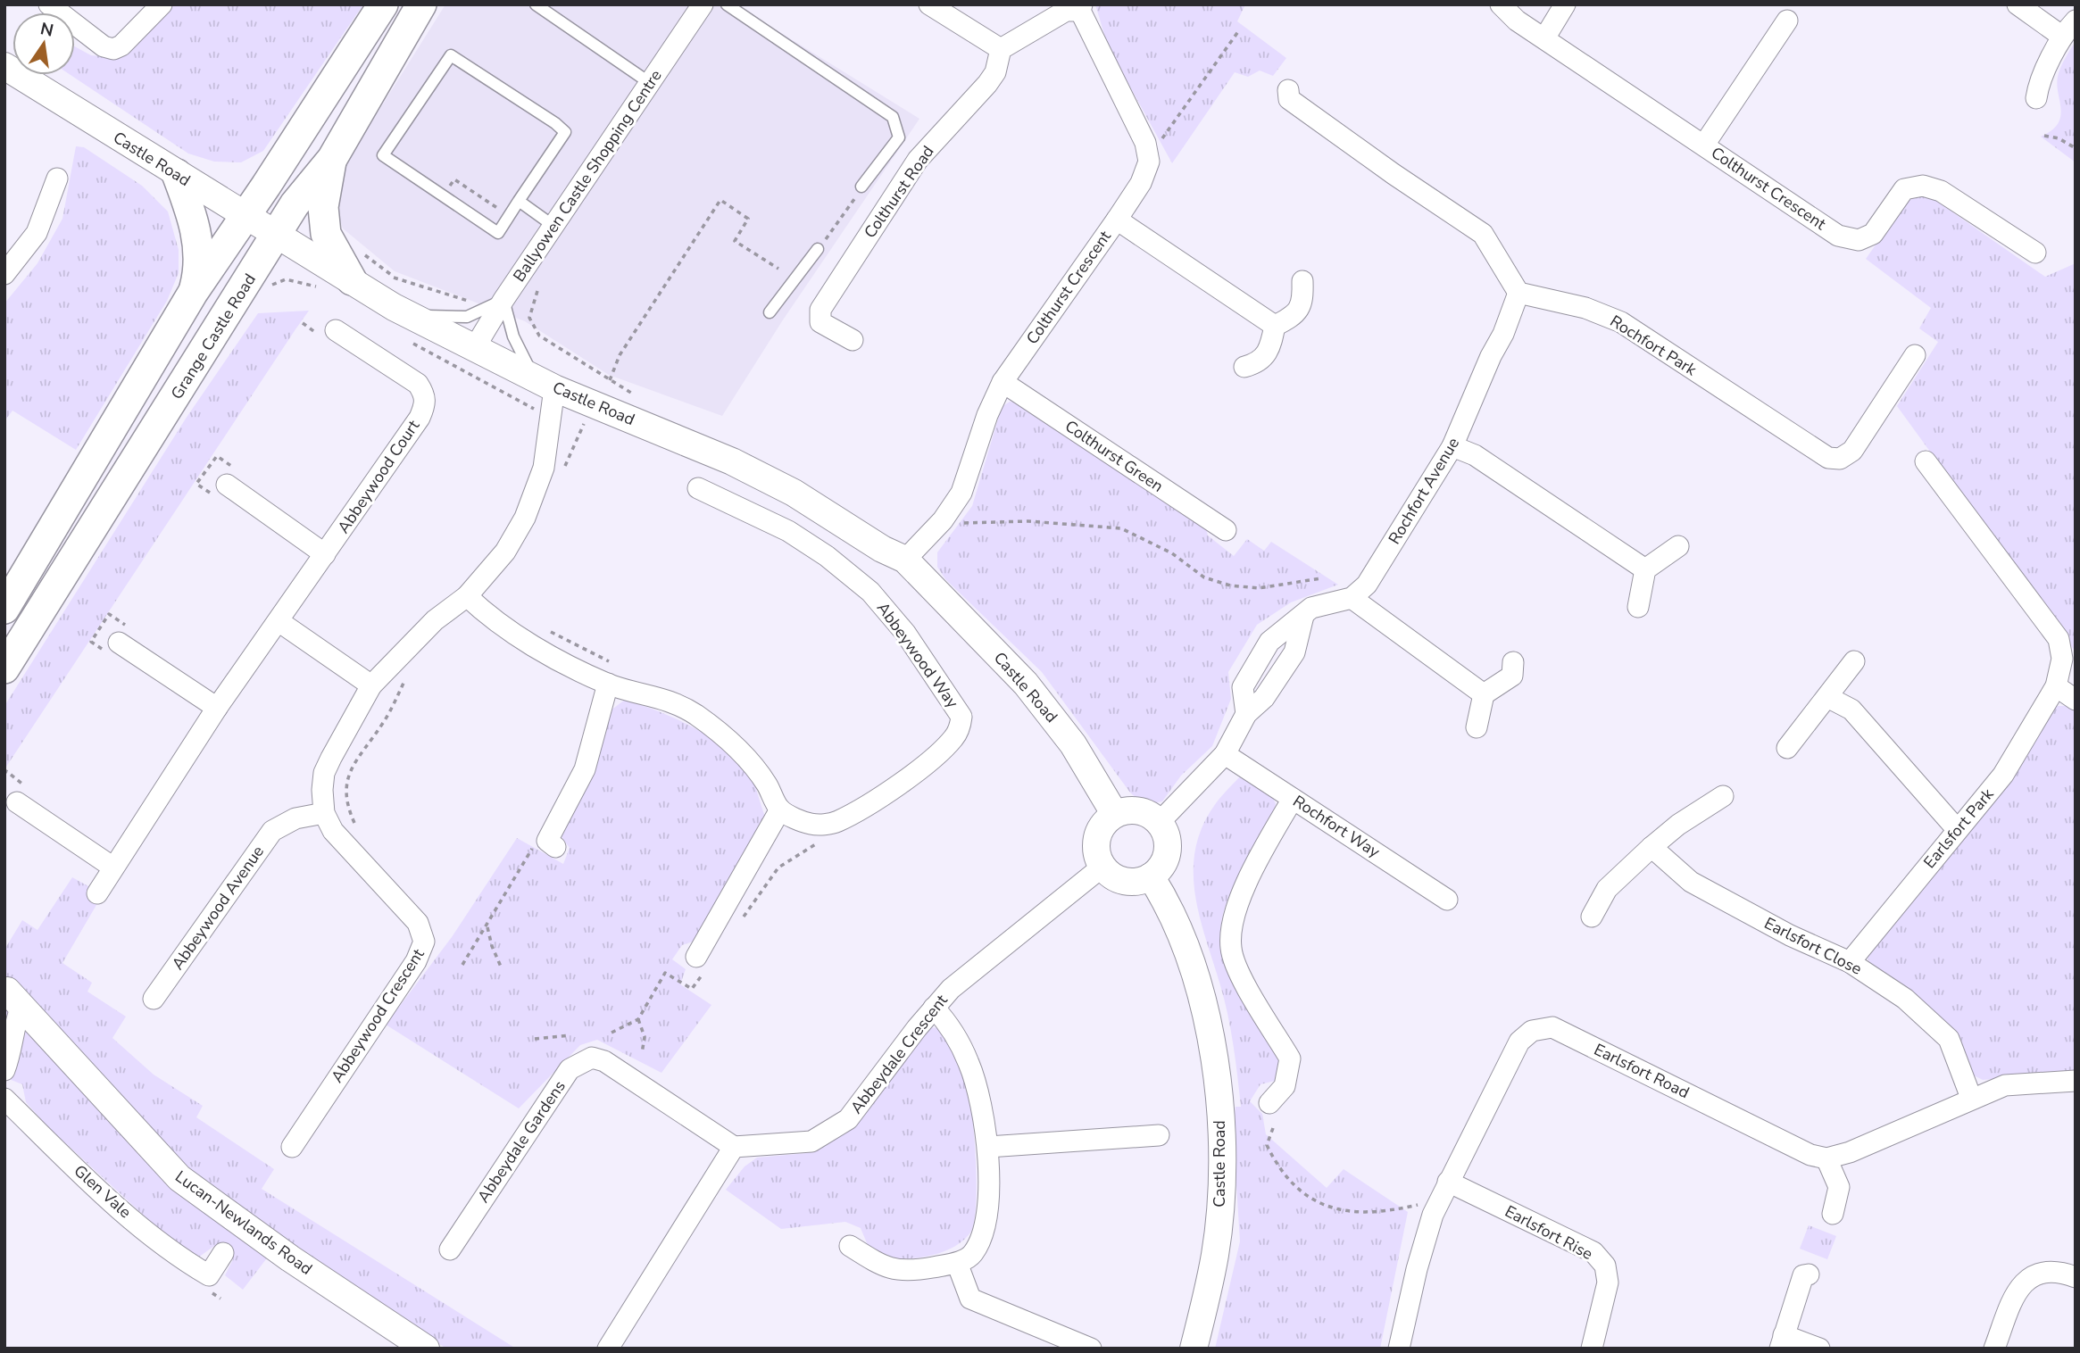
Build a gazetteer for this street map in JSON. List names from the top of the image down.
{
  "streets": {
    "main road": ["Grange Castle Road"],
    "street": [
      "Castle Road",
      "Ballyowen Castle Shopping Centre",
      "Colthurst Crescent",
      "Colthurst Road",
      "Rochfort Park",
      "Colthurst Green",
      "Abbeywood Court",
      "Rochfort Avenue",
      "Abbeywood Way",
      "Rochfort Way",
      "Earlsfort Park",
      "Abbeywood Avenue",
      "Earlsfort Close",
      "Abbeywood Crescent",
      "Abbeydale Crescent",
      "Earlsfort Road",
      "Abbeydale Gardens",
      "Glen Vale",
      "Lucan-Newlands Road",
      "Earlsfort Rise"
    ]
  },
  "crossings": [
    ["Castle Road", "Ballyowen Castle Shopping Centre"],
    ["Castle Road", "Colthurst Crescent"],
    ["Castle Road", "Grange Castle Road"],
    ["Castle Road", "Abbeydale Crescent"],
    ["Colthurst Crescent", "Colthurst Green"],
    ["Rochfort Park", "Rochfort Avenue"],
    ["Earlsfort Park", "Earlsfort Close"],
    ["Abbeywood Avenue", "Abbeywood Crescent"],
    ["Abbeydale Crescent", "Abbeydale Gardens"],
    ["Earlsfort Road", "Earlsfort Rise"]
  ],
  "north": "top"
}
